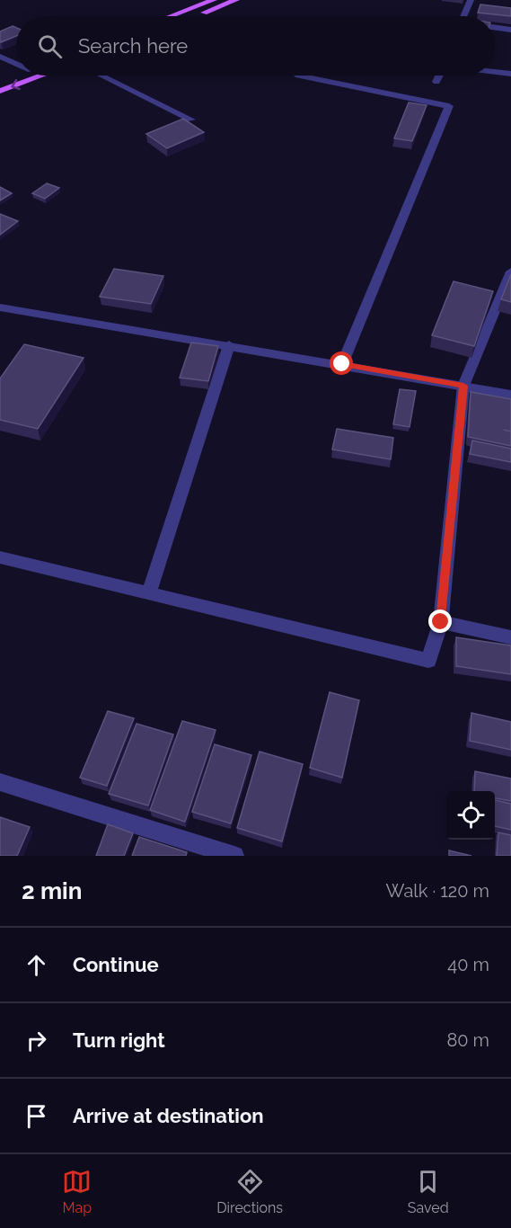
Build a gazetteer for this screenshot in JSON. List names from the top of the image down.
{
  "page": {
    "search": "Search here",
    "heading": ["2 min", "Walk · 120 m"],
    "list": [
      ["Continue", "40 m"],
      ["Turn right", "80 m"],
      "Arrive at destination"
    ],
    "nav": ["Map", "Directions", "Saved"]
  }
}
